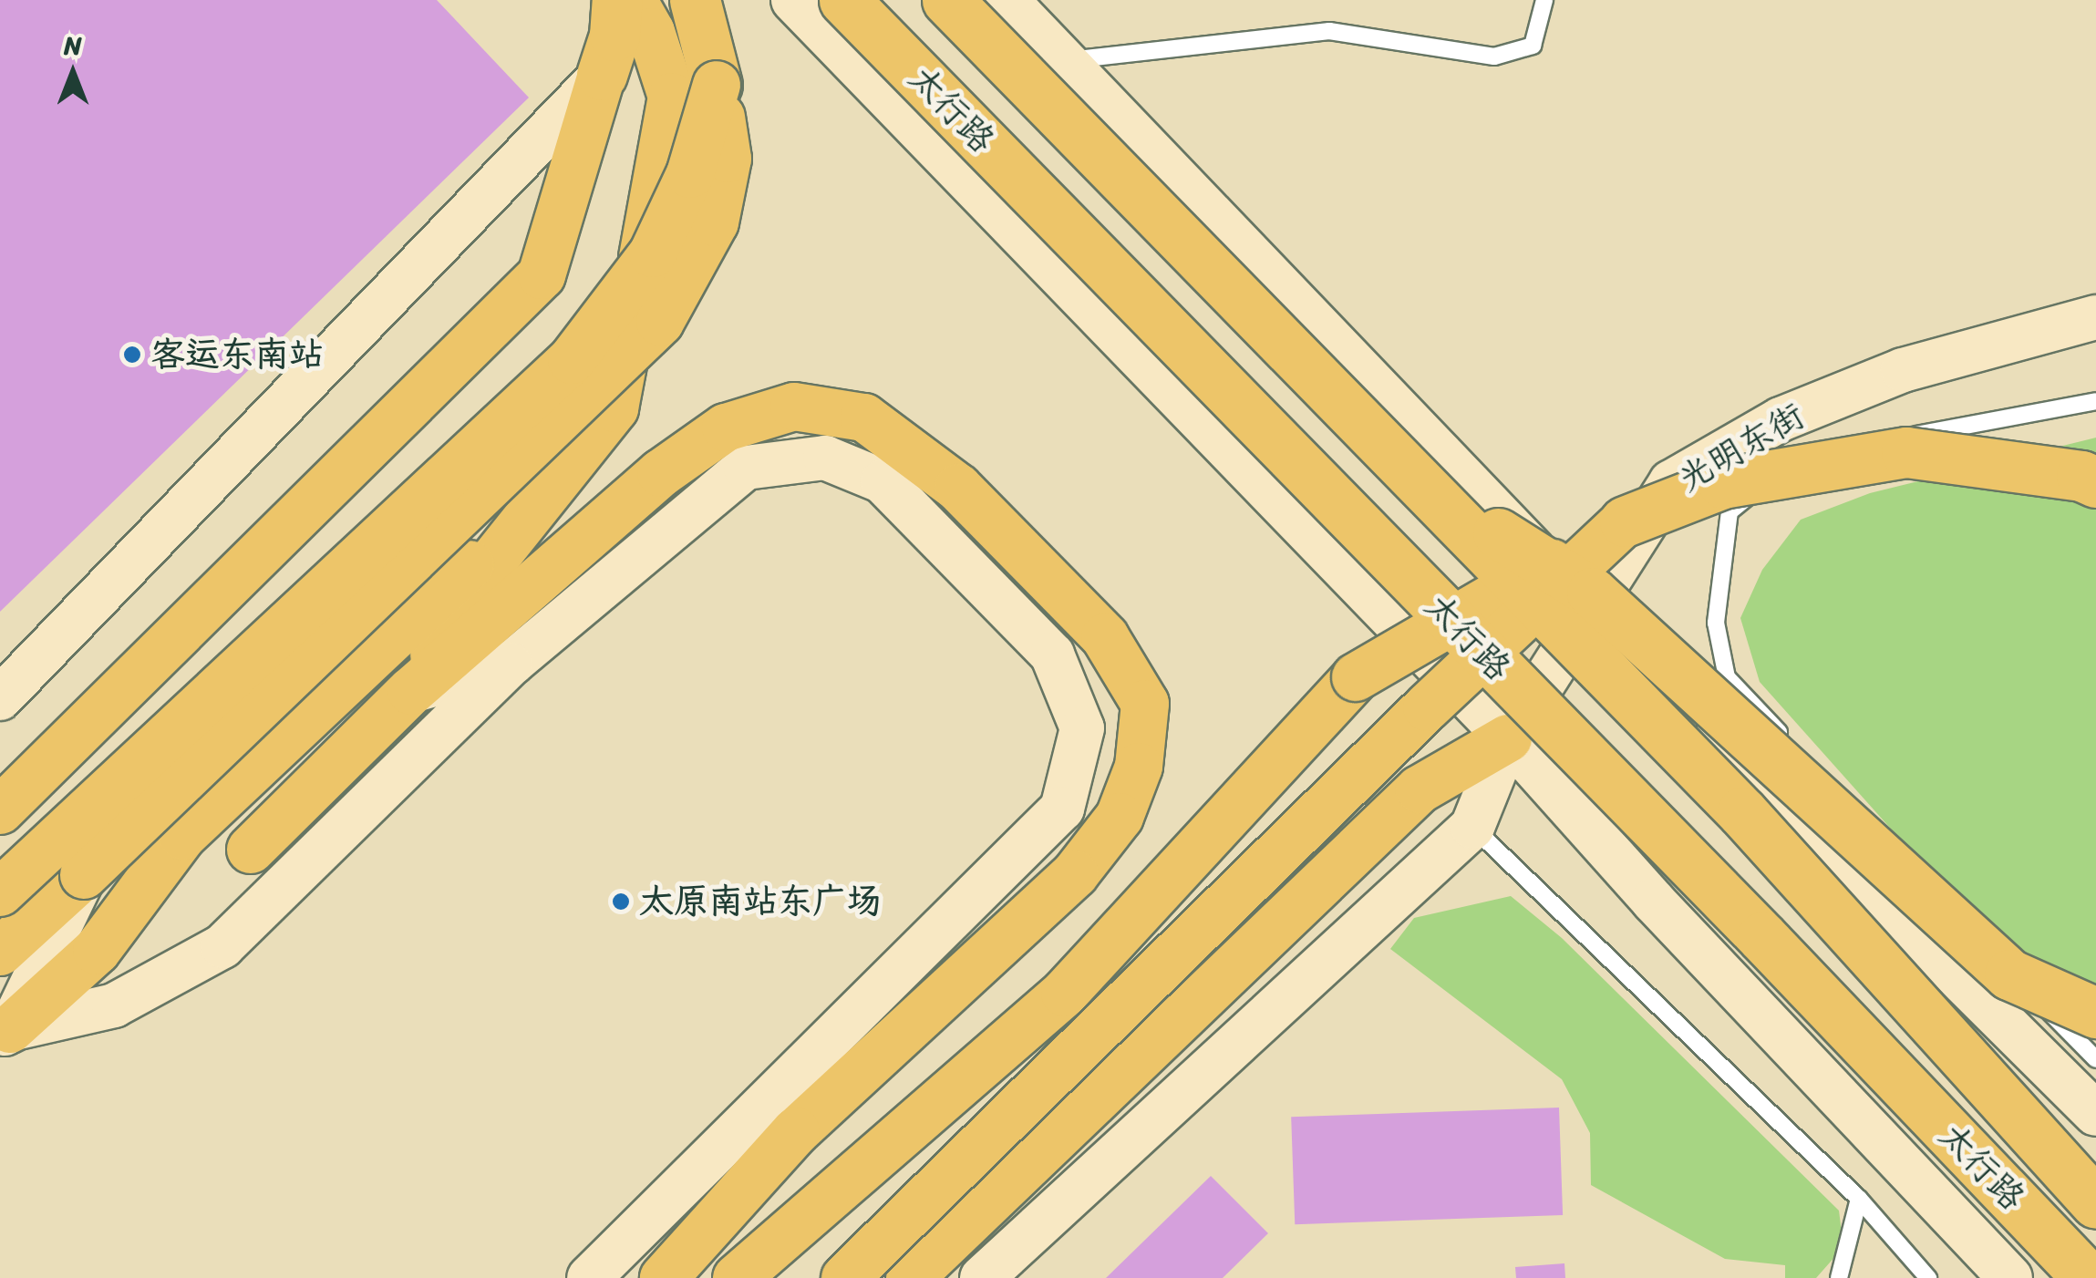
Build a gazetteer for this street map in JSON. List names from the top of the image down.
{
  "streets": {
    "highway": ["太行路"],
    "main road": ["光明东街"]
  },
  "places": ["客运东南站", "太原南站东广场"],
  "north": "top"
}
